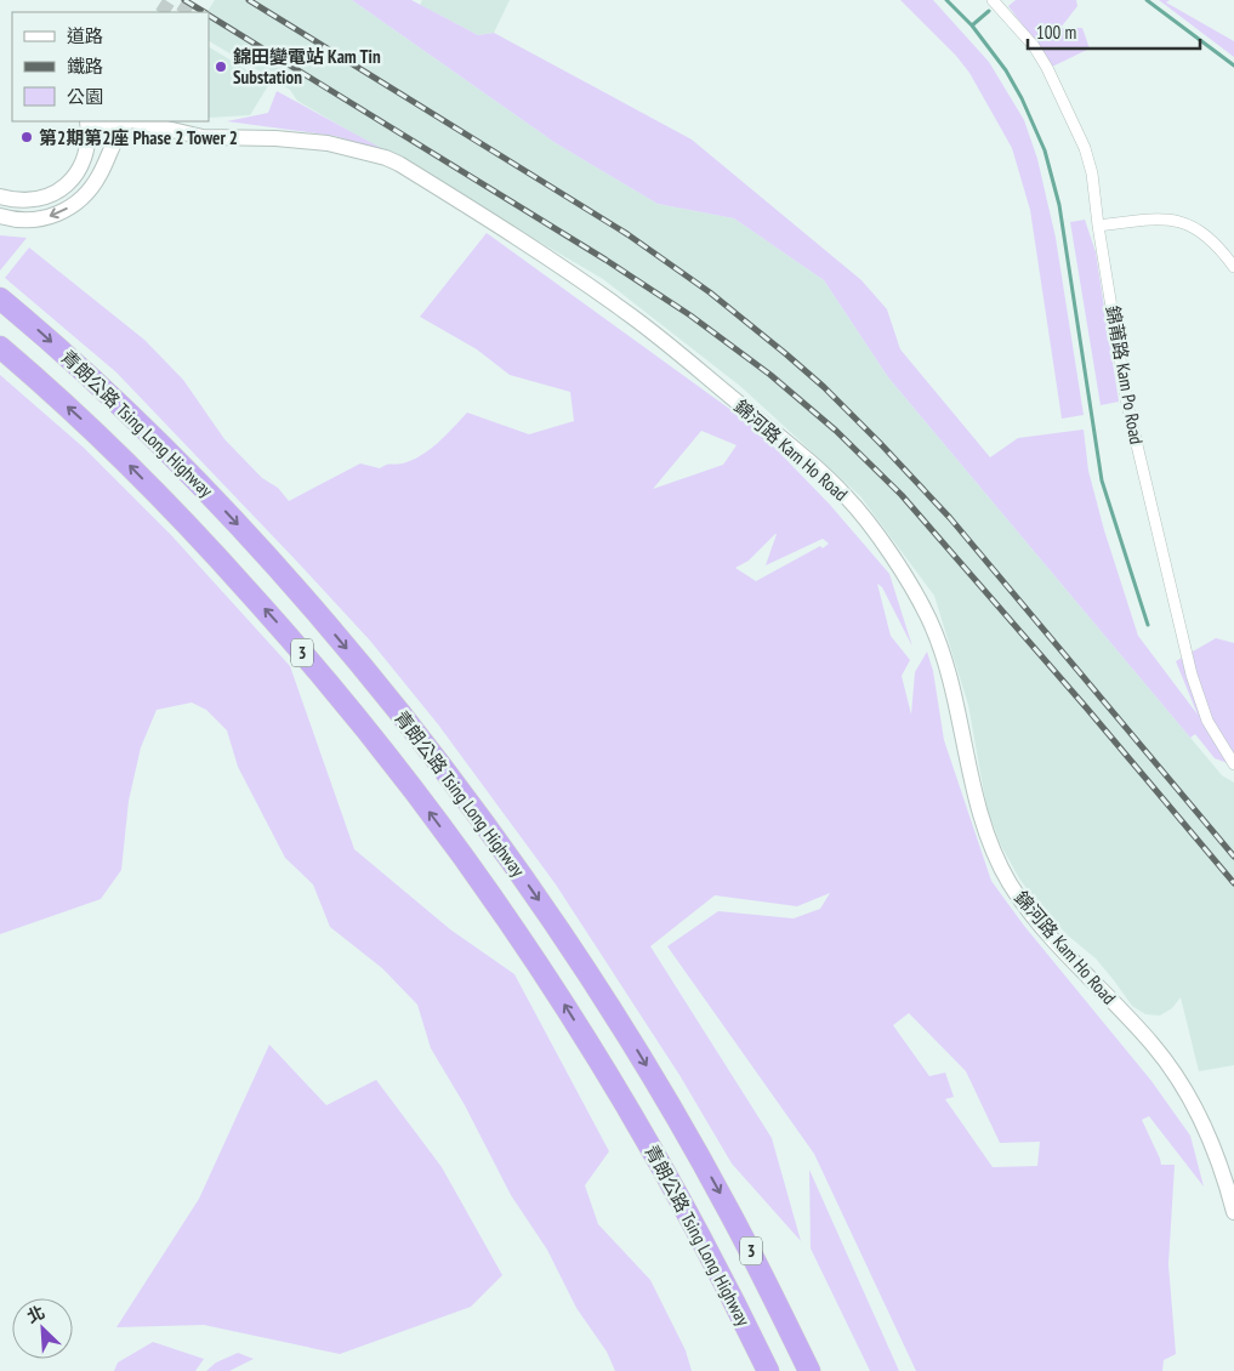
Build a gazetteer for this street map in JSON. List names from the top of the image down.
{
  "streets": {
    "highway": ["青朗公路 Tsing Long Highway", "3"],
    "main road": ["錦河路 Kam Ho Road"],
    "street": ["錦莆路 Kam Po Road"]
  },
  "places": ["錦田變電站 Kam Tin Substation", "第2期第2座 Phase 2 Tower 2"],
  "legend": ["道路", "鐵路", "公園"],
  "scale_bar": "100 m",
  "north": "top left"
}
